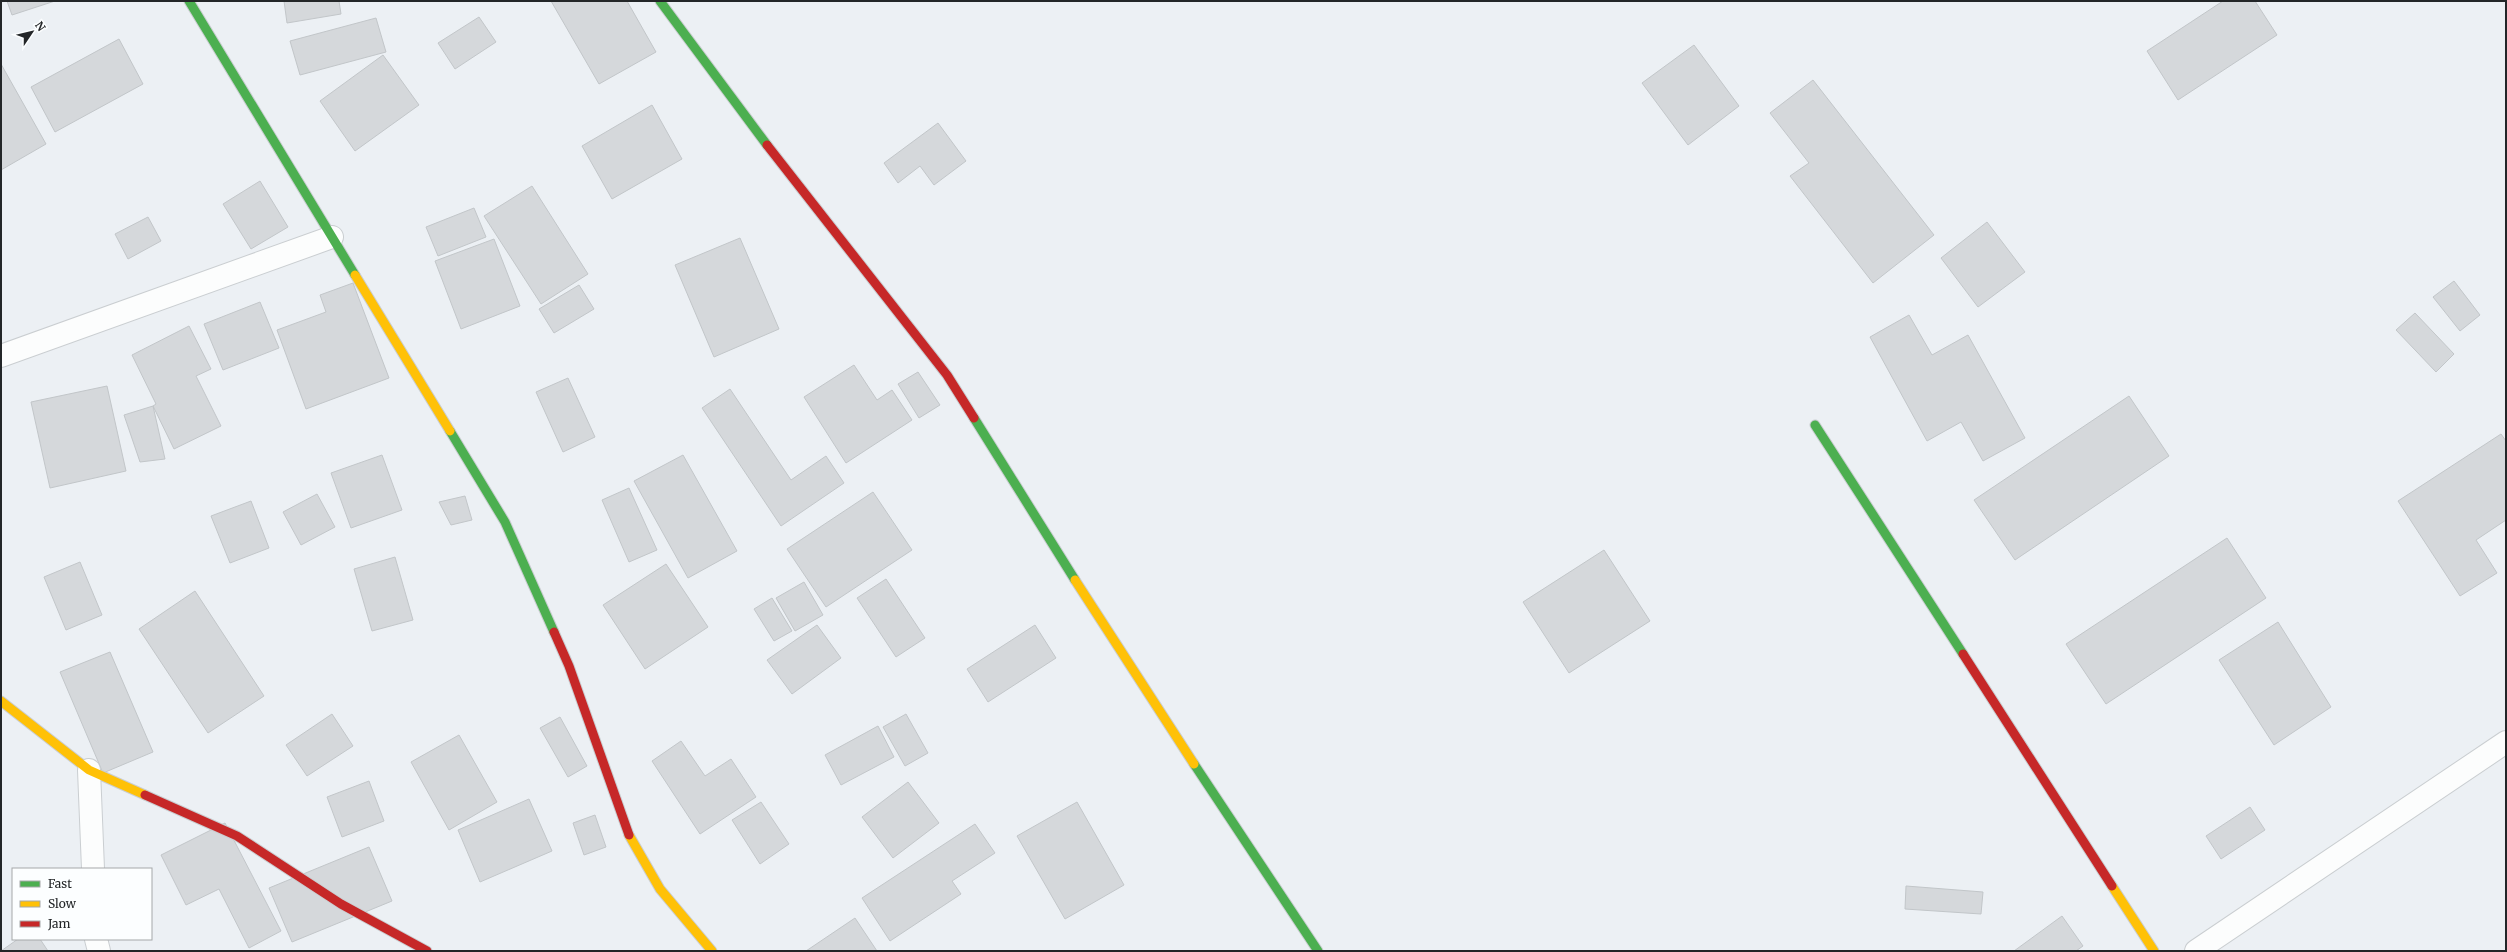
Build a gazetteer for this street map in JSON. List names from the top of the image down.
{
  "legend": ["Fast", "Slow", "Jam"],
  "north": "top right"
}
